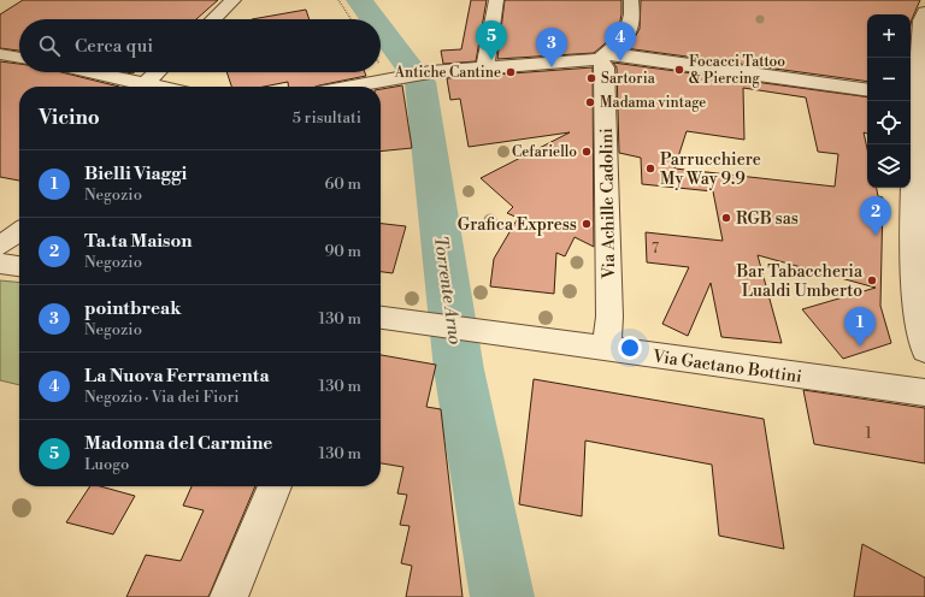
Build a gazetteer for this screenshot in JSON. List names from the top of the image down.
{
  "streets": {
    "street": ["Via Achille Cadolini", "Via Gaetano Bottini"]
  },
  "crossings": [
    ["Via Achille Cadolini", "Via Gaetano Bottini"]
  ],
  "water": ["Torrente Arno"],
  "places": [
    "Focacci Tattoo & Piercing",
    "Antiche Cantine",
    "Sartoria",
    "Madama vintage",
    "Cefariello",
    "Parrucchiere My Way 9.9",
    "RGB sas",
    "Grafica Express",
    "Bar Tabaccheria Lualdi Umberto"
  ],
  "house_numbers": ["7", "1"],
  "page": {
    "map_buttons": ["+", "−"],
    "search": "Cerca qui",
    "pins": [
      "5",
      "4",
      "3",
      "2",
      "1"
    ],
    "heading": ["Vicino", "5 risultati"],
    "list": [
      {
        "mark": "1",
        "name": "Bielli Viaggi",
        "note": "Negozio",
        "value": "60 m"
      },
      {
        "mark": "2",
        "name": "Ta.ta Maison",
        "note": "Negozio",
        "value": "90 m"
      },
      {
        "mark": "3",
        "name": "pointbreak",
        "note": "Negozio",
        "value": "130 m"
      },
      {
        "mark": "4",
        "name": "La Nuova Ferramenta",
        "note": "Negozio · Via dei Fiori",
        "value": "130 m"
      },
      {
        "mark": "5",
        "name": "Madonna del Carmine",
        "note": "Luogo",
        "value": "130 m"
      }
    ]
  }
}
